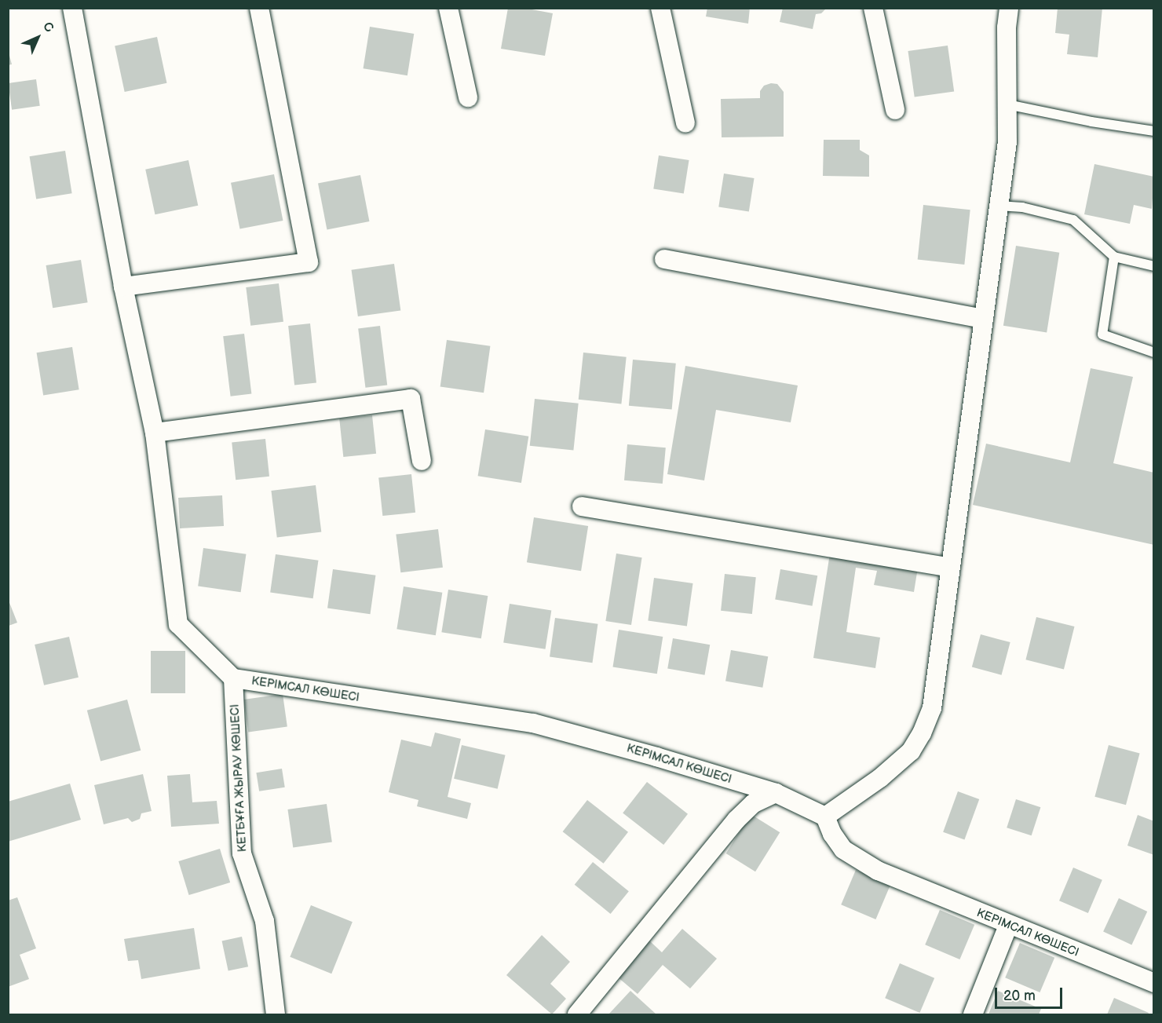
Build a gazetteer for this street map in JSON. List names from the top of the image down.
{
  "streets": {
    "street": ["КЕРІМСАЛ КӨШЕСІ", "КЕТБҰҒА ЖЫРАУ КӨШЕСІ"]
  },
  "crossings": [
    ["КЕРІМСАЛ КӨШЕСІ", "КЕТБҰҒА ЖЫРАУ КӨШЕСІ"]
  ],
  "scale_bar": "20 m",
  "north": "top right"
}
